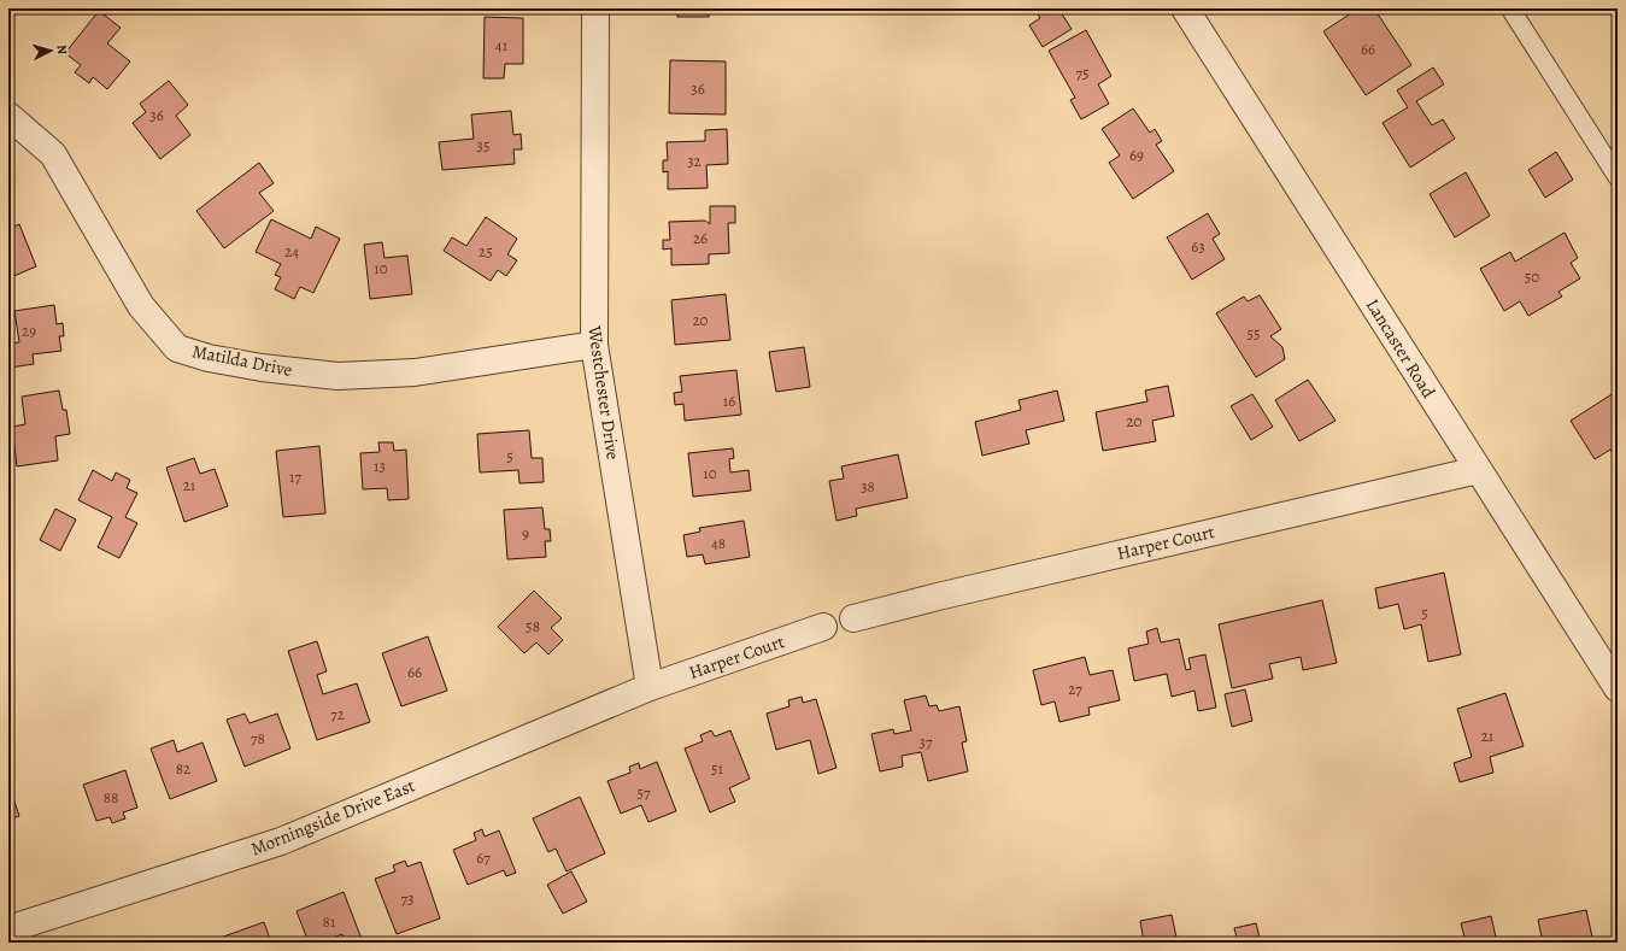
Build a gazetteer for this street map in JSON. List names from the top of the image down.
{
  "streets": {
    "street": [
      "Lancaster Road",
      "Matilda Drive",
      "Westchester Drive",
      "Harper Court",
      "Morningside Drive East"
    ]
  },
  "crossings": [
    ["Lancaster Road", "Harper Court"],
    ["Matilda Drive", "Westchester Drive"],
    ["Westchester Drive", "Harper Court"],
    ["Westchester Drive", "Morningside Drive East"],
    ["Harper Court", "Morningside Drive East"]
  ],
  "house_numbers": [
    "41",
    "66",
    "75",
    "36",
    "36",
    "35",
    "69",
    "32",
    "26",
    "63",
    "24",
    "25",
    "10",
    "50",
    "20",
    "29",
    "55",
    "16",
    "20",
    "5",
    "13",
    "10",
    "17",
    "21",
    "38",
    "9",
    "48",
    "5",
    "58",
    "66",
    "27",
    "72",
    "21",
    "78",
    "37",
    "82",
    "51",
    "57",
    "88",
    "67",
    "73",
    "81"
  ],
  "north": "right"
}
